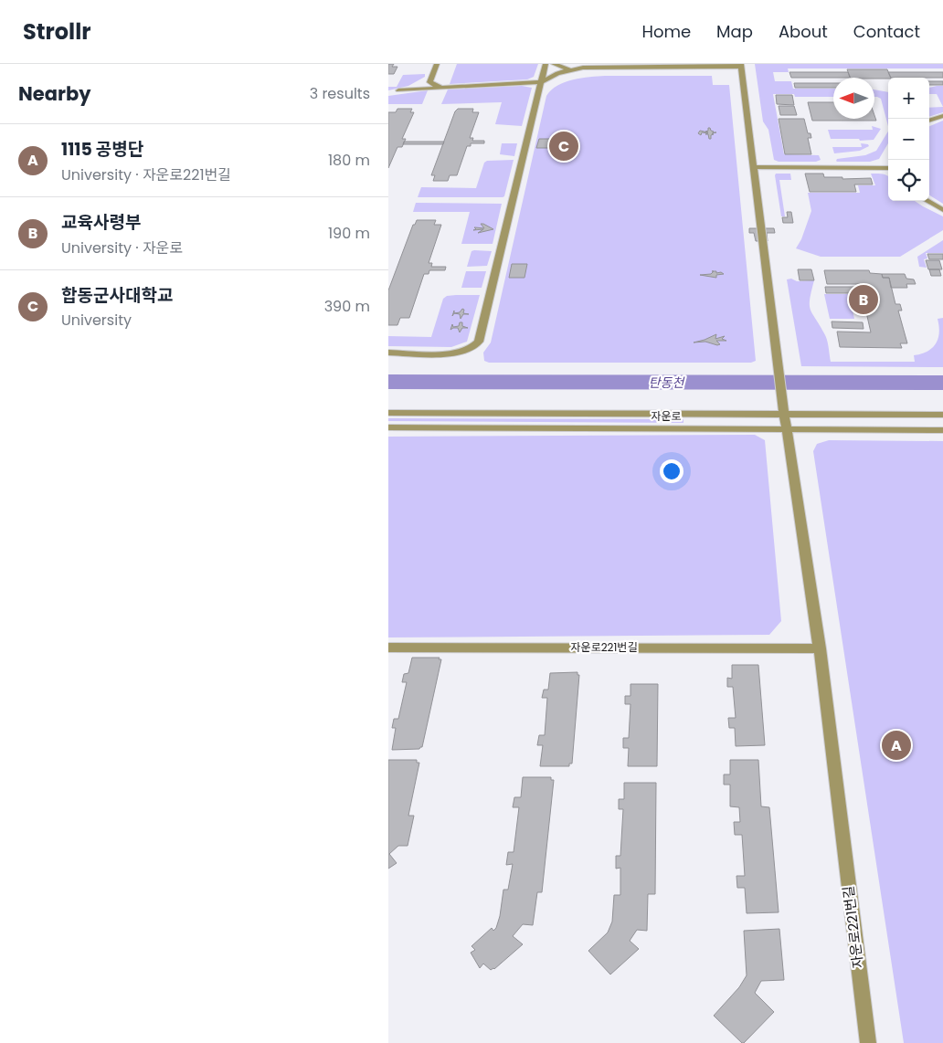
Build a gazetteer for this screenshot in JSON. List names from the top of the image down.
{
  "streets": {
    "street": ["자운로", "자운로221번길"]
  },
  "crossings": [
    ["자운로", "자운로221번길"]
  ],
  "water": ["탄동천"],
  "north": "left",
  "page": {
    "header": "Strollr",
    "nav": [
      "Home",
      "Map",
      "About",
      "Contact"
    ],
    "heading": ["Nearby", "3 results"],
    "map_buttons": ["+", "−"],
    "list": [
      {
        "mark": "A",
        "name": "1115 공병단",
        "note": "University · 자운로221번길",
        "value": "180 m"
      },
      {
        "mark": "B",
        "name": "교육사령부",
        "note": "University · 자운로",
        "value": "190 m"
      },
      {
        "mark": "C",
        "name": "합동군사대학교",
        "note": "University",
        "value": "390 m"
      }
    ],
    "pins": ["C", "B", "A"]
  }
}
